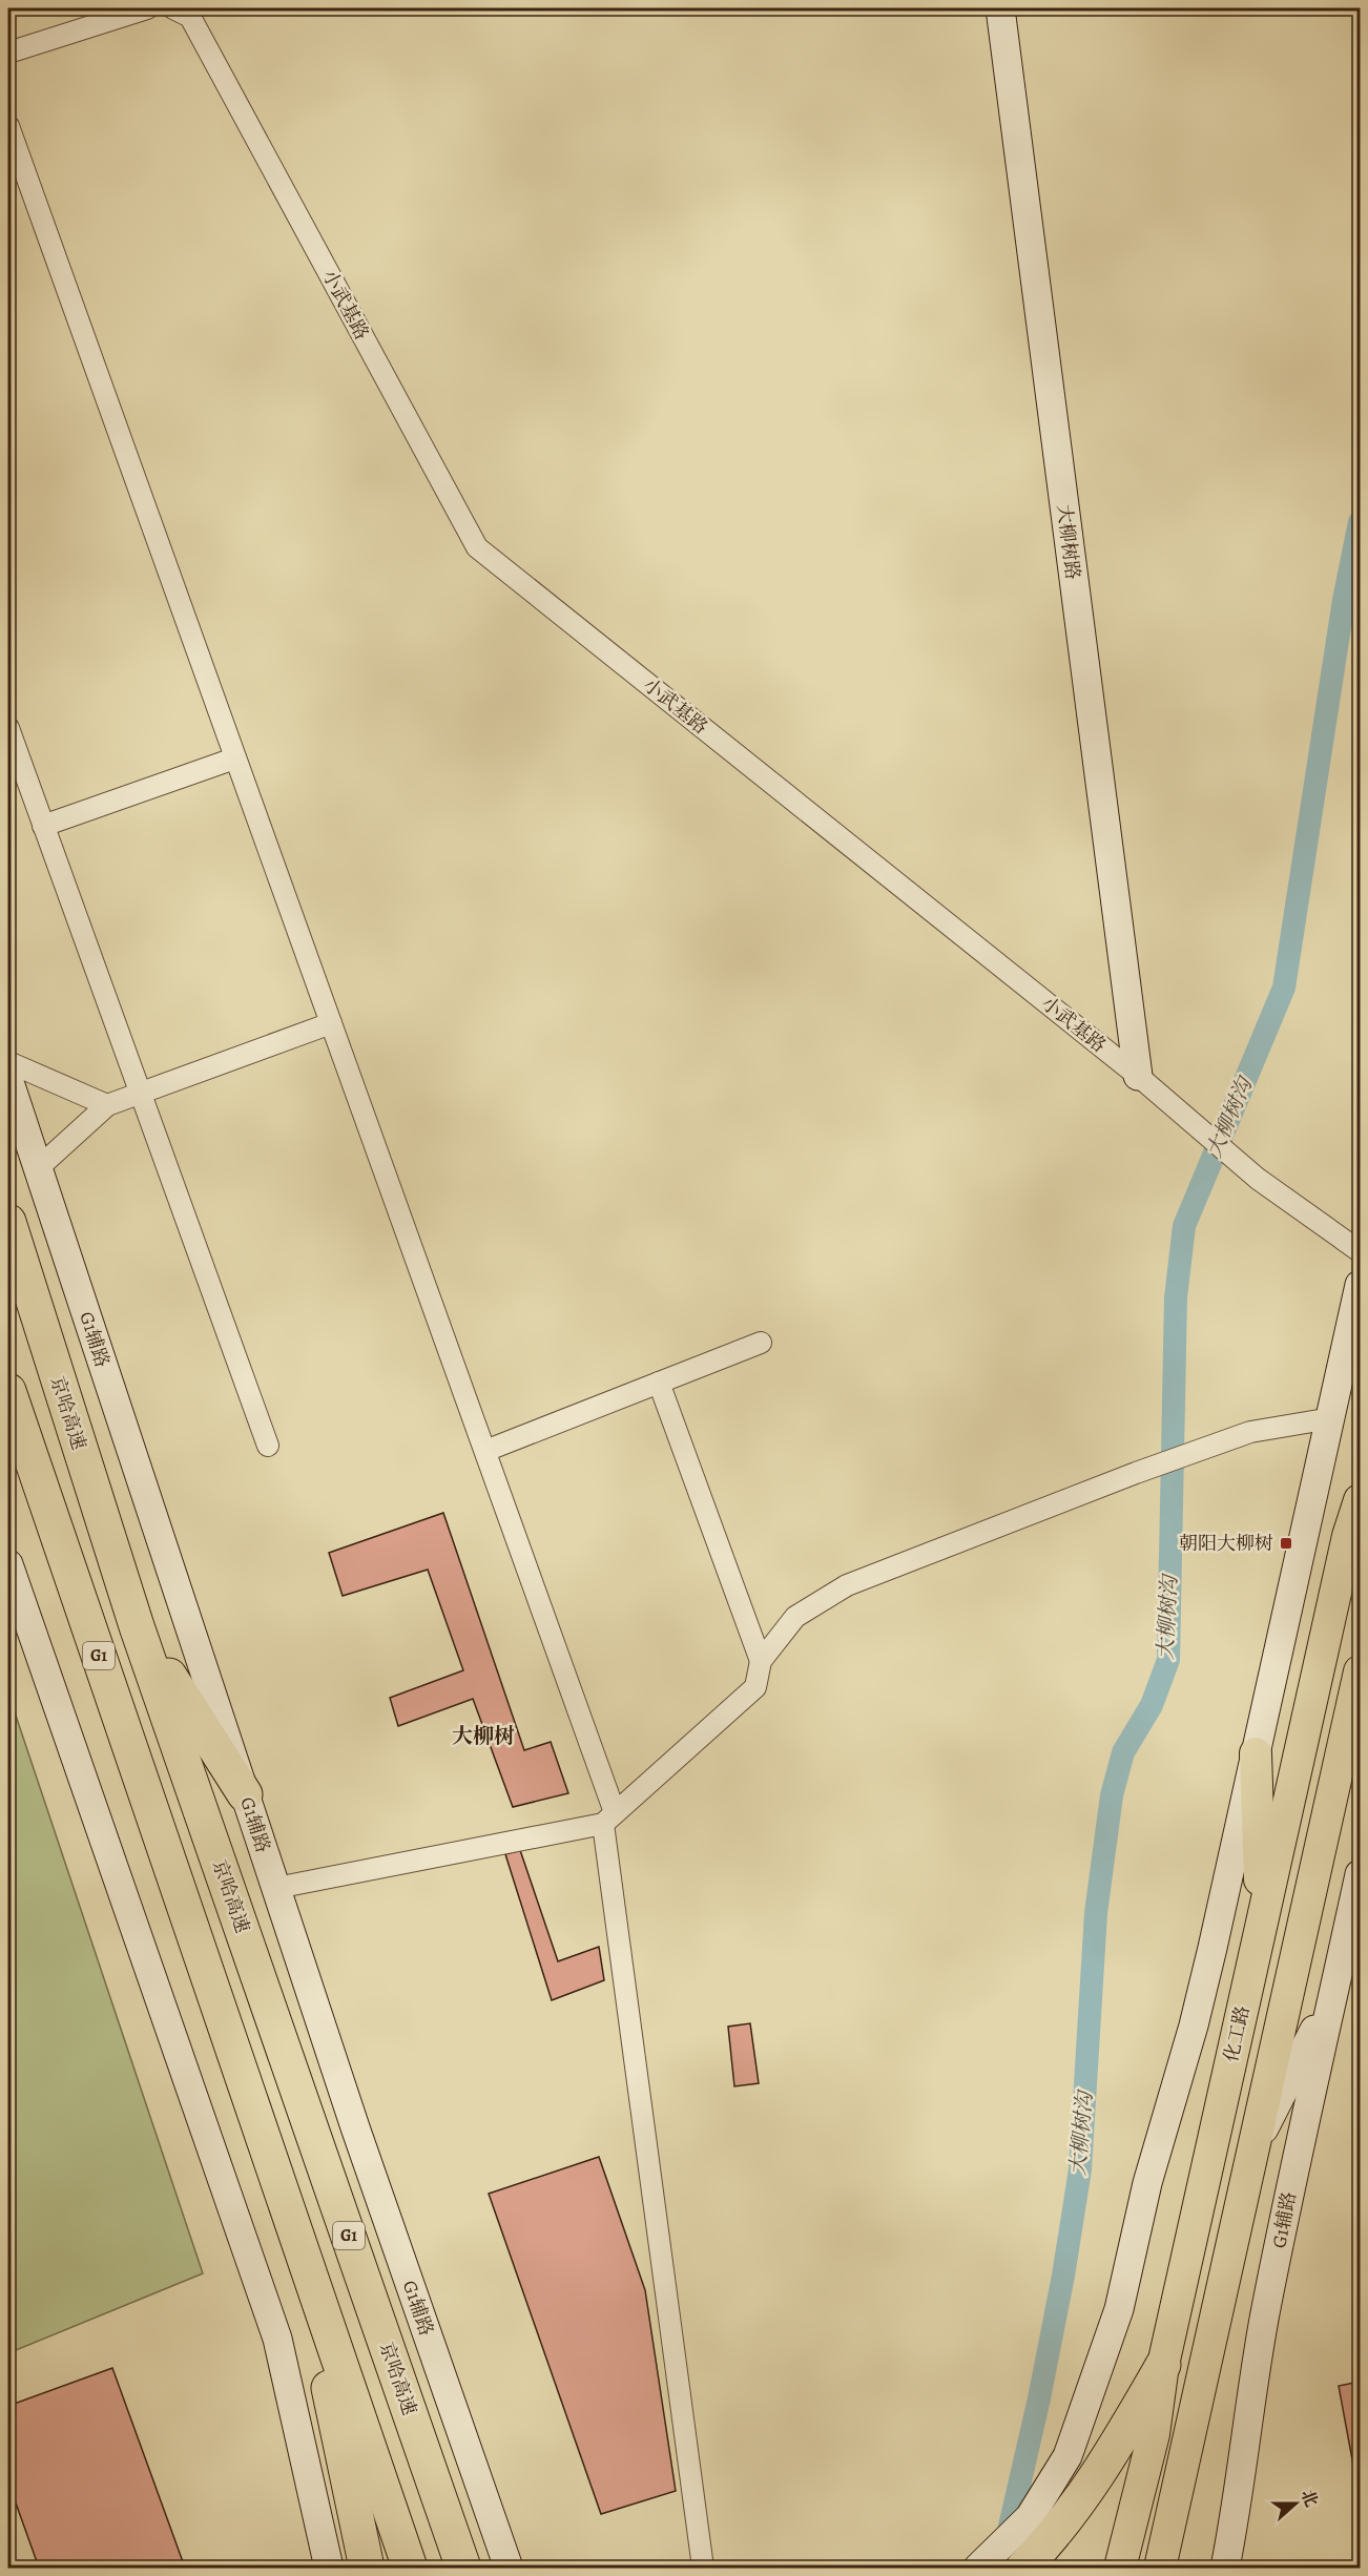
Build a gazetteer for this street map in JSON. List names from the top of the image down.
{
  "streets": {
    "highway": ["京哈高速", "G1"],
    "main road": ["化工路"],
    "street": ["小武基路", "大柳树路", "G1辅路"]
  },
  "crossings": [
    ["小武基路", "大柳树路"]
  ],
  "districts": ["大柳树"],
  "water": ["大柳树沟"],
  "places": {
    "transit": ["朝阳大柳树"]
  },
  "north": "right"
}
